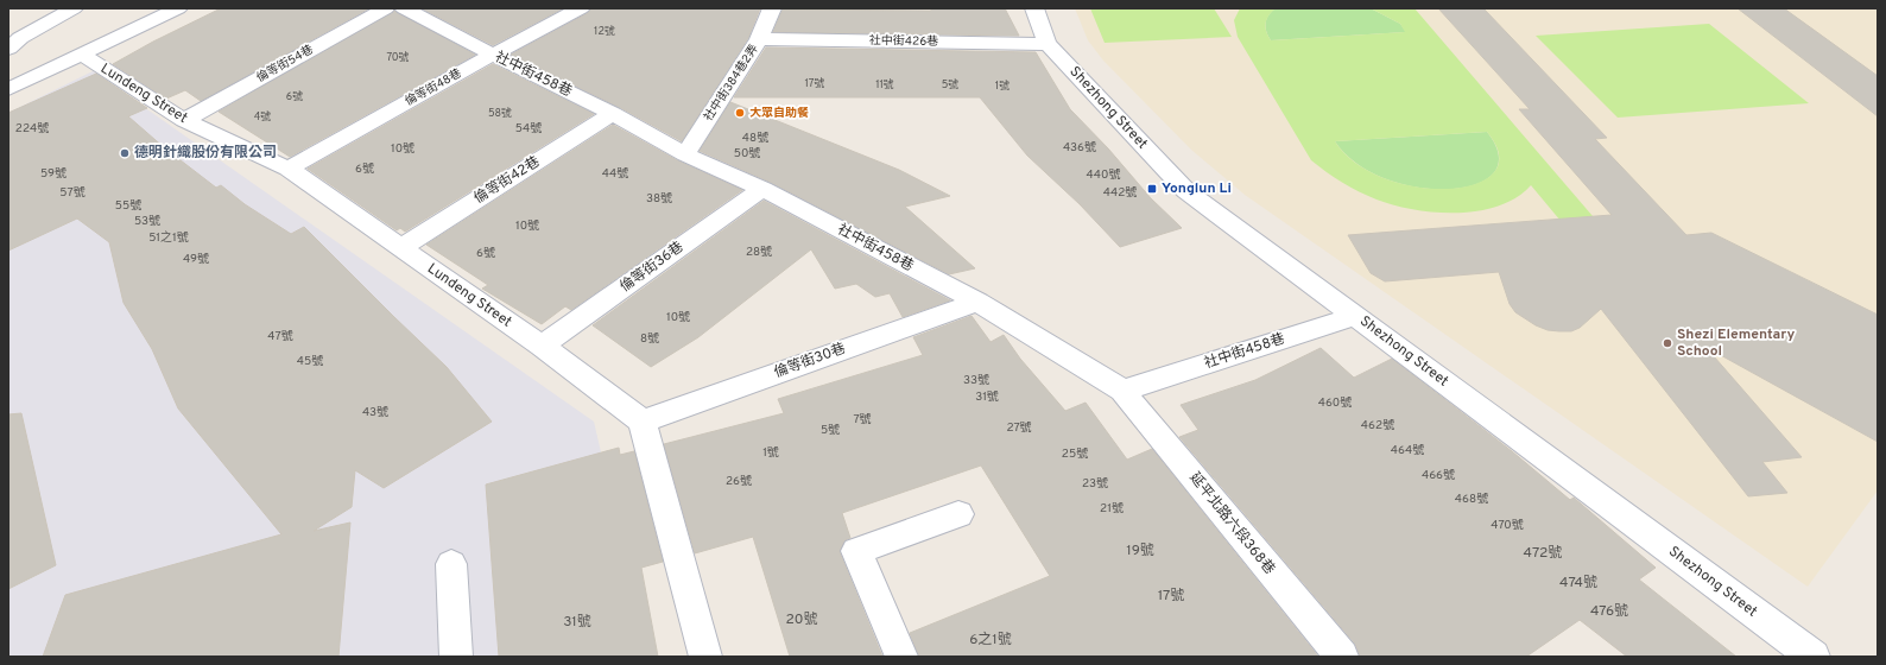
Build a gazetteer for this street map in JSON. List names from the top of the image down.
{
  "streets": {
    "street": [
      "社中街426巷",
      "倫等街54巷",
      "社中街458巷",
      "社中街384巷2弄",
      "倫等街48巷",
      "Lundeng Street",
      "Shezhong Street",
      "倫等街42巷",
      "倫等街36巷",
      "倫等街30巷",
      "延平北路六段368巷"
    ]
  },
  "crossings": [
    ["社中街426巷", "社中街384巷2弄"],
    ["社中街426巷", "Shezhong Street"],
    ["倫等街54巷", "Lundeng Street"],
    ["社中街458巷", "社中街384巷2弄"],
    ["社中街458巷", "倫等街48巷"],
    ["社中街458巷", "Shezhong Street"],
    ["社中街458巷", "倫等街42巷"],
    ["社中街458巷", "倫等街36巷"],
    ["社中街458巷", "倫等街30巷"],
    ["社中街458巷", "延平北路六段368巷"],
    ["倫等街48巷", "Lundeng Street"],
    ["Lundeng Street", "倫等街42巷"],
    ["Lundeng Street", "倫等街36巷"],
    ["Lundeng Street", "倫等街30巷"]
  ],
  "places": {
    "other": ["大眾自助餐", "德明針織股份有限公司", "Shezi Elementary School"],
    "transit": ["Yonglun Li"]
  },
  "house_numbers": [
    "12號",
    "70號",
    "17號",
    "11號",
    "5號",
    "1號",
    "6號",
    "58號",
    "4號",
    "224號",
    "54號",
    "48號",
    "436號",
    "10號",
    "50號",
    "6號",
    "59號",
    "44號",
    "440號",
    "57號",
    "442號",
    "38號",
    "55號",
    "53號",
    "10號",
    "51之1號",
    "28號",
    "6號",
    "49號",
    "10號",
    "47號",
    "8號",
    "45號",
    "33號",
    "31號",
    "460號",
    "43號",
    "7號",
    "462號",
    "27號",
    "5號",
    "464號",
    "1號",
    "25號",
    "466號",
    "26號",
    "23號",
    "468號",
    "21號",
    "470號",
    "19號",
    "472號",
    "474號",
    "17號",
    "476號",
    "20號",
    "31號",
    "6之1號"
  ]
}
